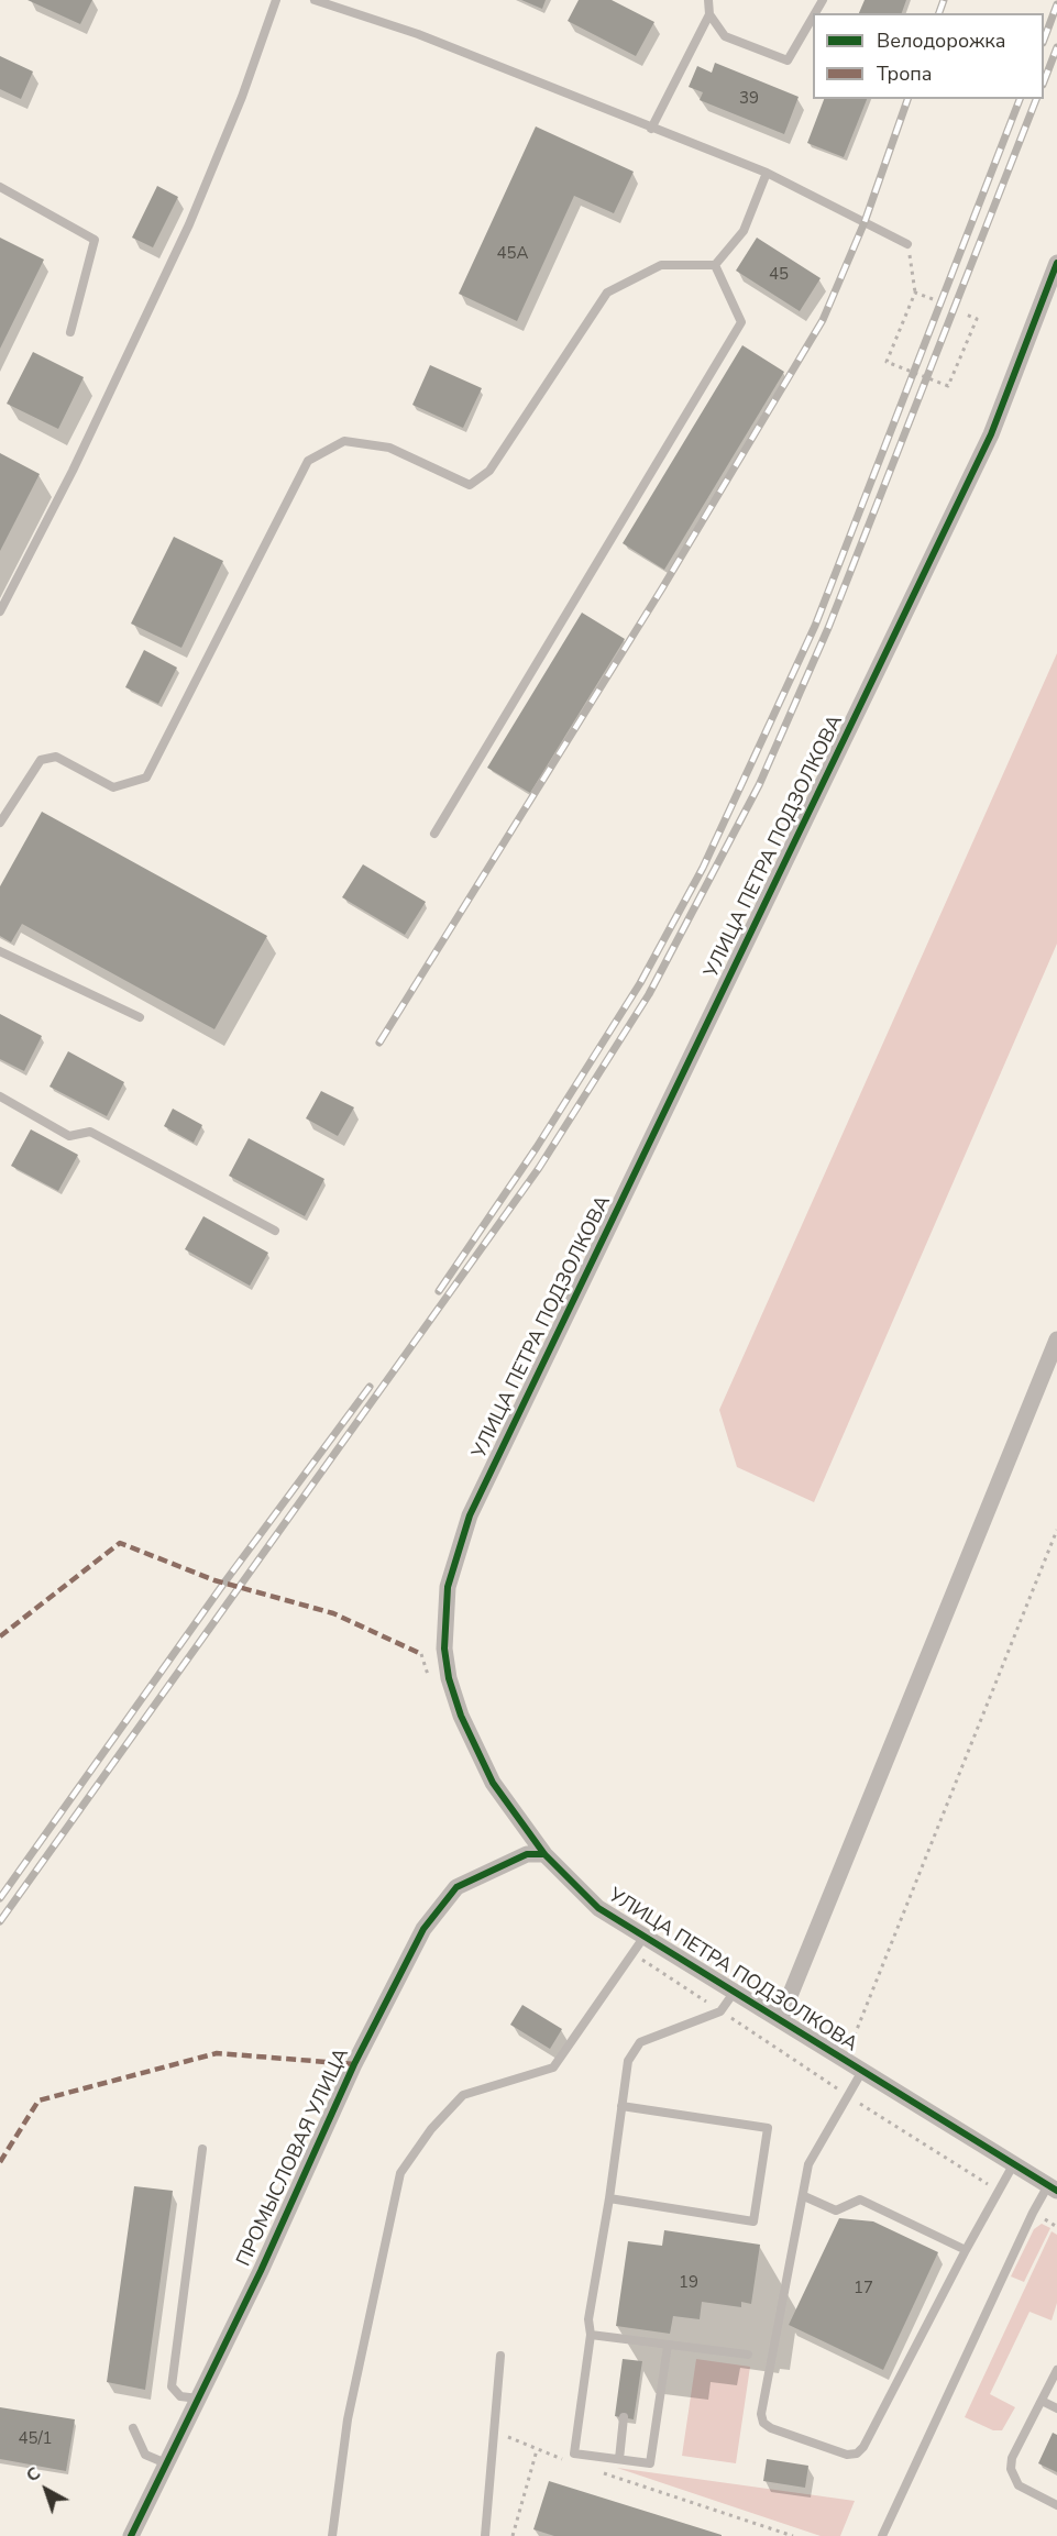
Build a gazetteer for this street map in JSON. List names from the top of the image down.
{
  "streets": {
    "street": ["УЛИЦА ПЕТРА ПОДЗОЛКОВА", "ПРОМЫСЛОВАЯ УЛИЦА"]
  },
  "crossings": [
    ["УЛИЦА ПЕТРА ПОДЗОЛКОВА", "ПРОМЫСЛОВАЯ УЛИЦА"]
  ],
  "house_numbers": [
    "39",
    "45А",
    "45",
    "19",
    "17",
    "45/1"
  ],
  "legend": ["Велодорожка", "Тропа"],
  "north": "top left"
}
